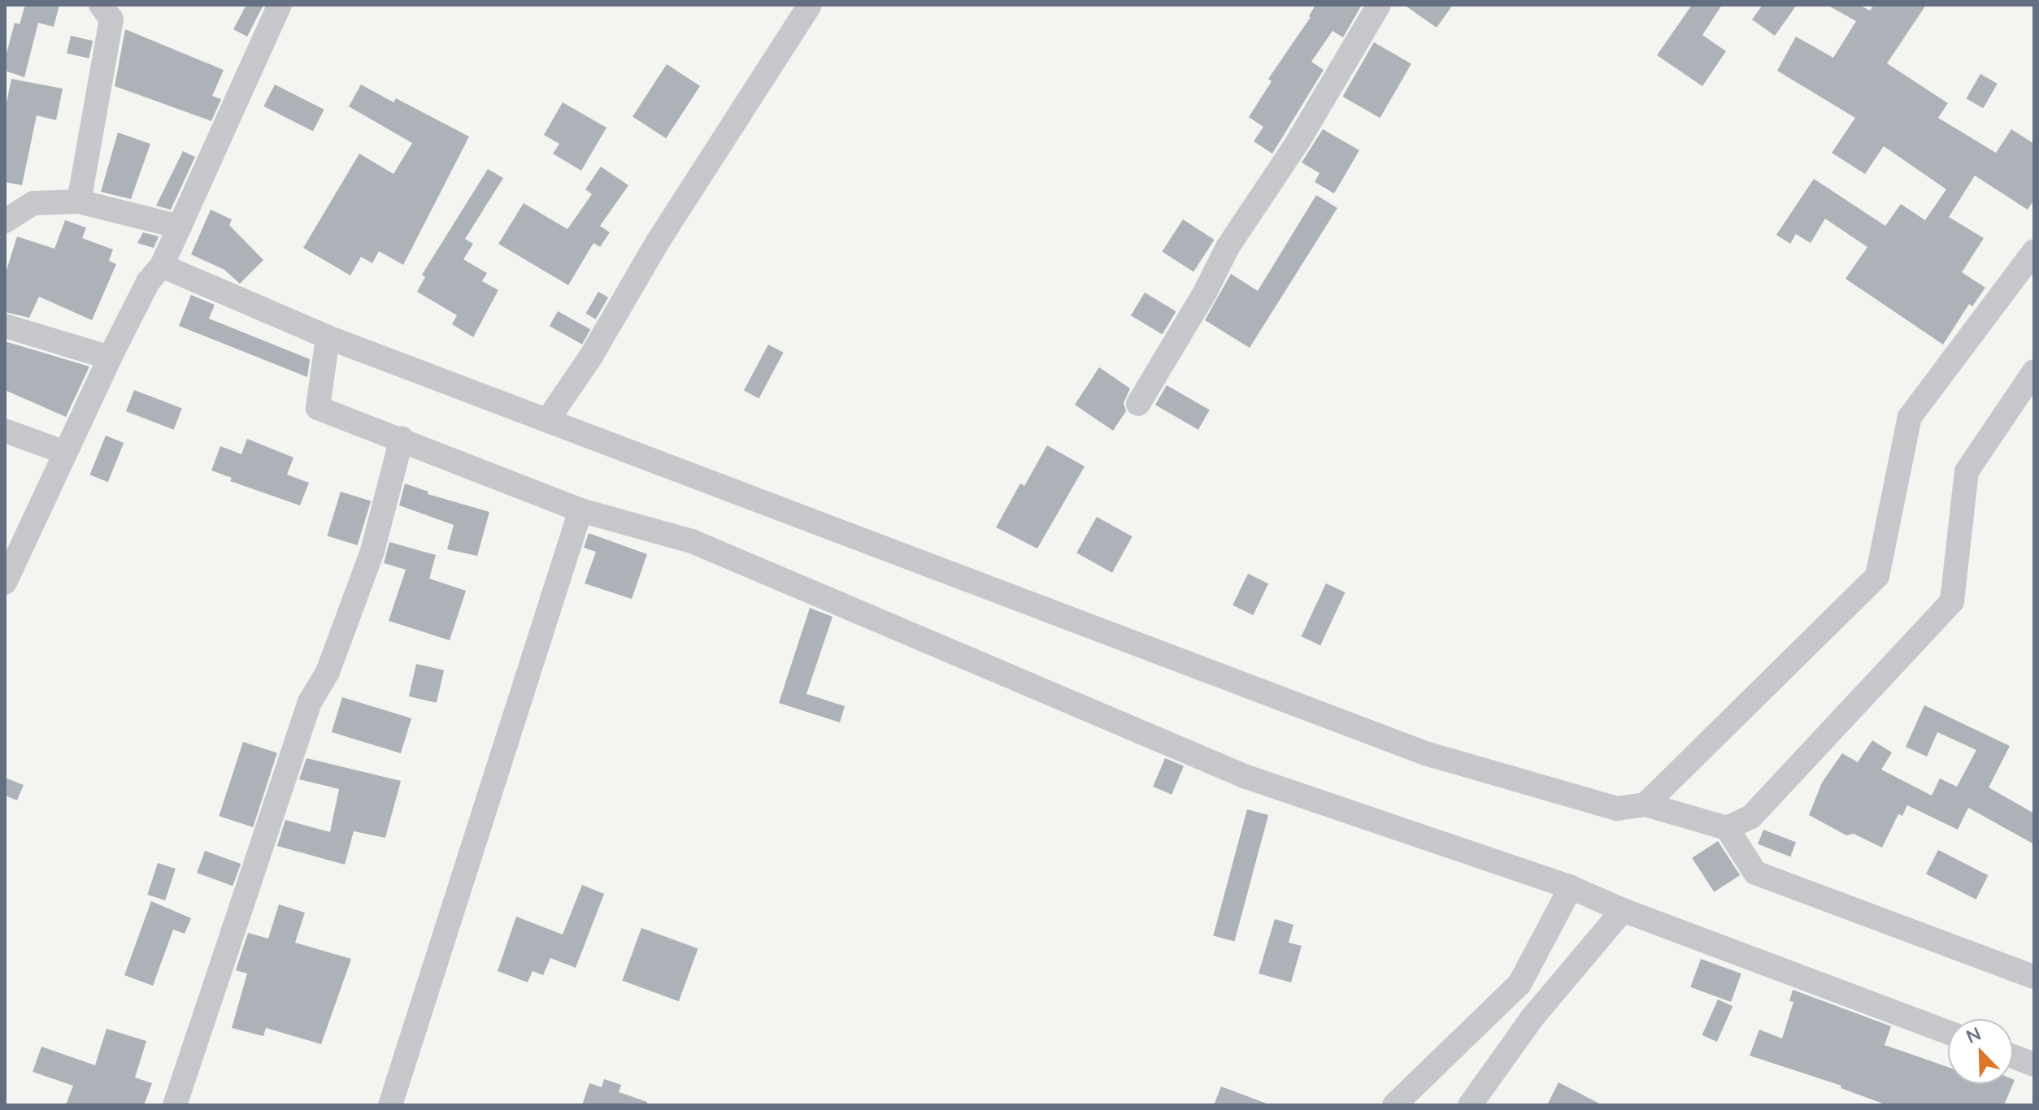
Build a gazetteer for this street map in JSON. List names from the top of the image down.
{
  "north": "top left"
}
